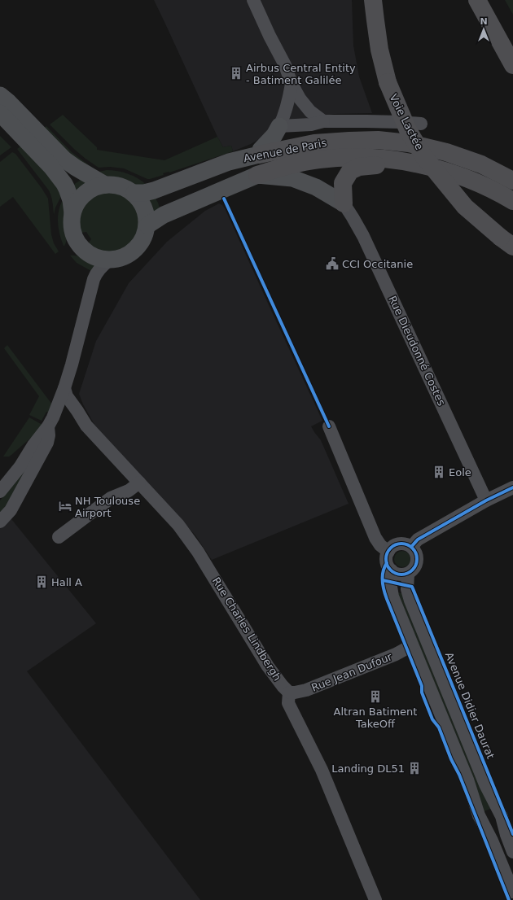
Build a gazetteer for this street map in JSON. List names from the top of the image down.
{
  "streets": {
    "highway": ["Voie Lactée", "Avenue de Paris"],
    "street": [
      "Rue Dieudonné Costes",
      "Rue Charles Lindbergh",
      "Rue Jean Dufour",
      "Avenue Didier Daurat"
    ]
  },
  "crossings": [
    ["Rue Charles Lindbergh", "Rue Jean Dufour"]
  ],
  "places": {
    "building": [
      "Airbus Central Entity - Batiment Galilée",
      "Eole",
      "Hall A",
      "Altran Batiment TakeOff",
      "Landing DL51"
    ],
    "public building": ["CCI Occitanie"],
    "hotel": ["NH Toulouse Airport"]
  },
  "north": "top"
}
